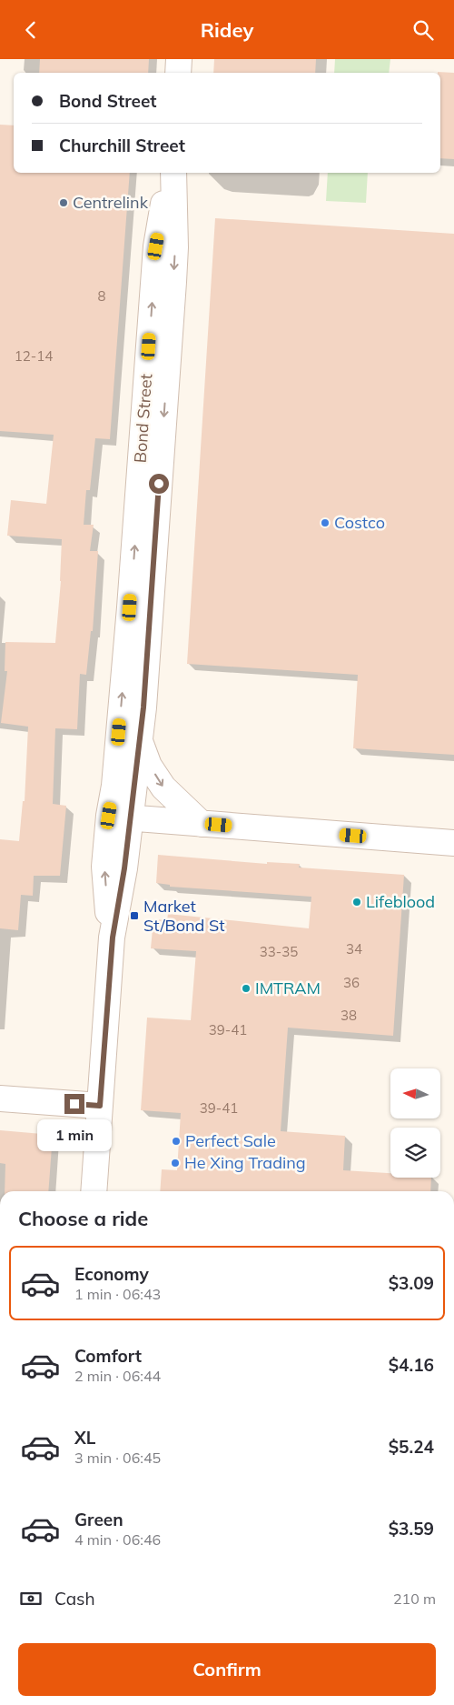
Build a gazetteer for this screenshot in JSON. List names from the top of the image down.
{
  "streets": {
    "street": ["Bond Street"]
  },
  "places": {
    "other": [
      "Centrelink",
      "Costco",
      "Lifeblood",
      "IMTRAM",
      "Perfect Sale",
      "He Xing Trading"
    ],
    "transit": ["Market St/Bond St"]
  },
  "house_numbers": [
    "8",
    "12-14",
    "34",
    "33-35",
    "36",
    "38",
    "39-41",
    "39-41"
  ],
  "north": "left",
  "page": {
    "header": "Ridey",
    "banner": ["Bond Street", "Churchill Street"],
    "bubble": "1 min",
    "heading": "Choose a ride",
    "list": [
      {
        "name": "Economy",
        "note": "1 min · 06:43",
        "value": "$3.09"
      },
      {
        "name": "Comfort",
        "note": "2 min · 06:44",
        "value": "$4.16"
      },
      {
        "name": "XL",
        "note": "3 min · 06:45",
        "value": "$5.24"
      },
      {
        "name": "Green",
        "note": "4 min · 06:46",
        "value": "$3.59"
      }
    ],
    "pay": ["Cash", "210 m"],
    "buttons": "Confirm"
  }
}
